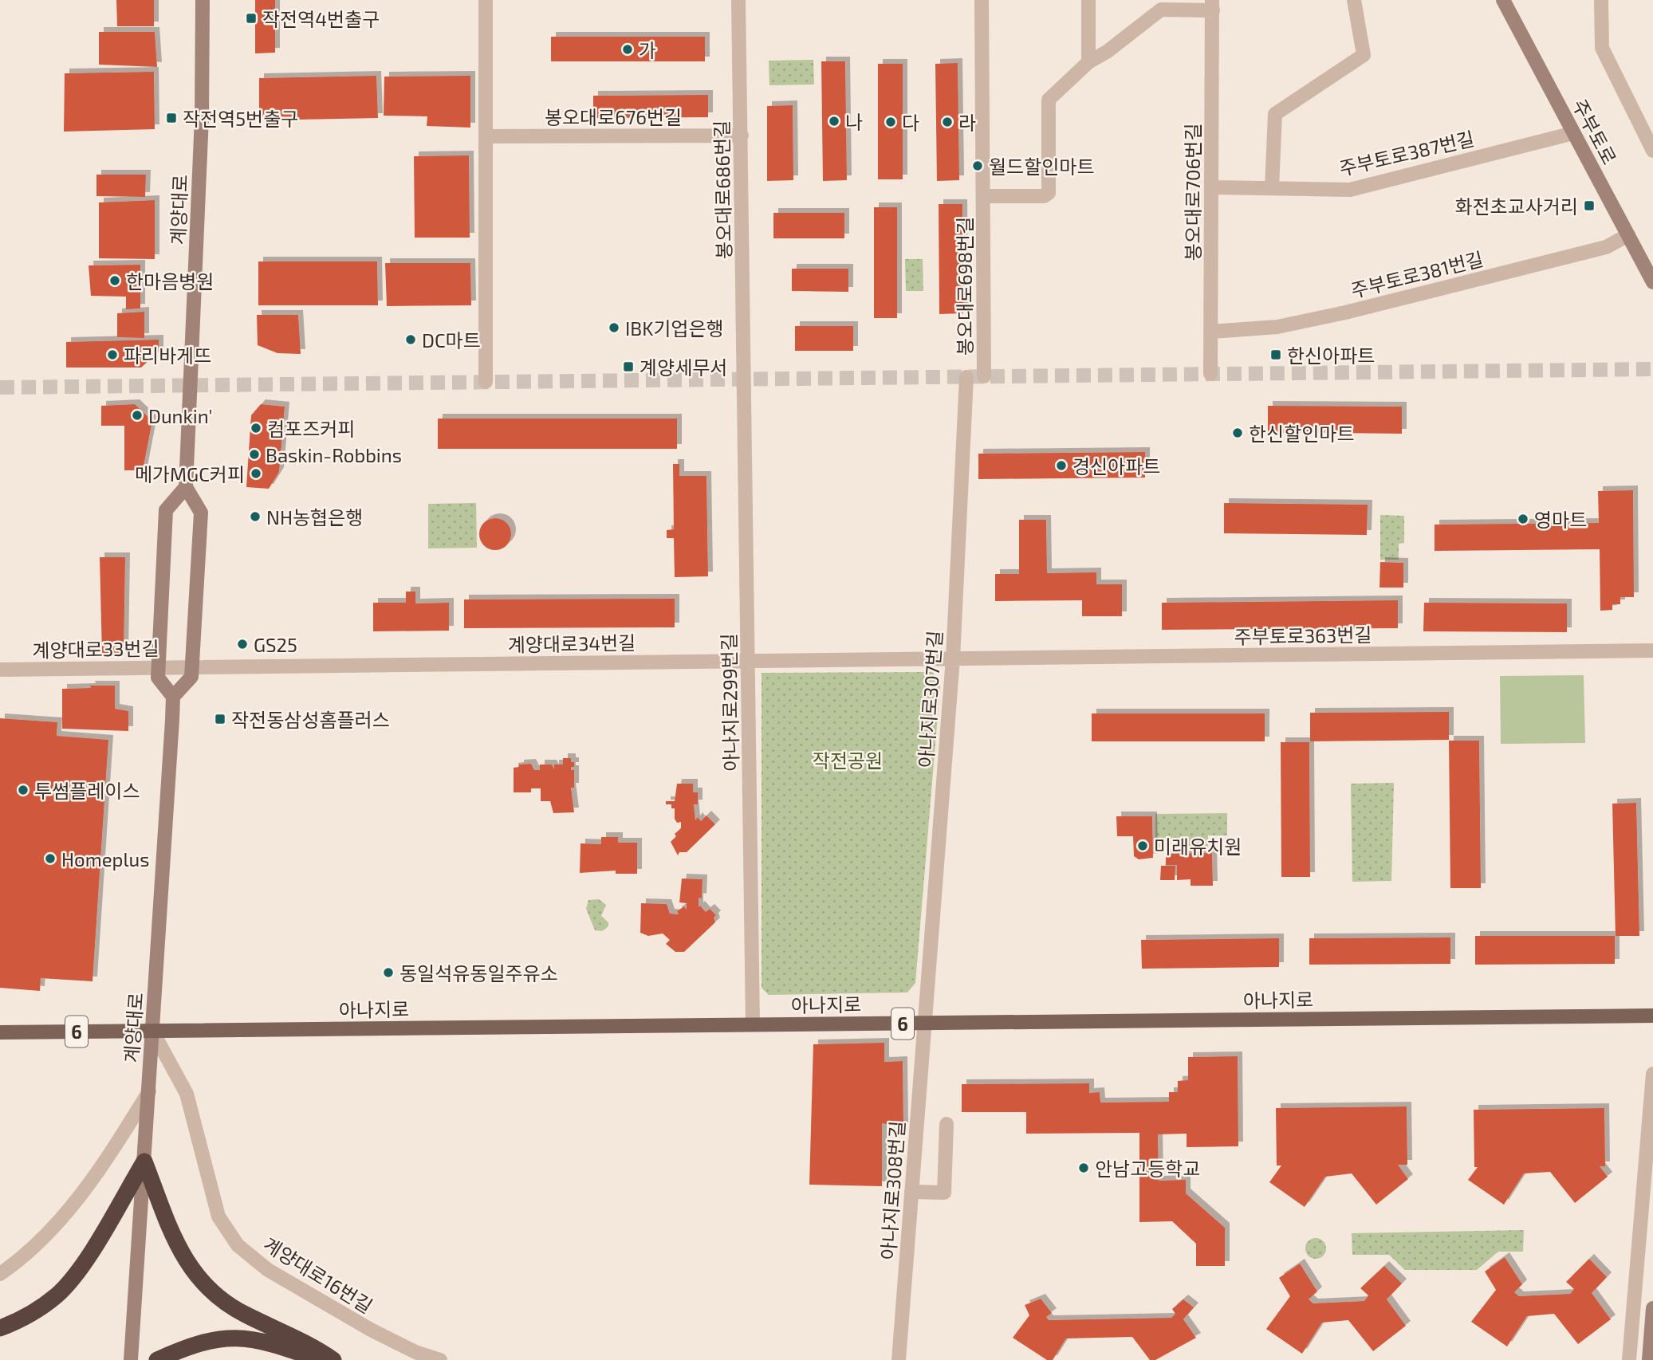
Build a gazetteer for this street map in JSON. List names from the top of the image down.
{
  "streets": {
    "main road": [
      "주부토로",
      "계양대로",
      "아나지로",
      "6"
    ],
    "street": [
      "봉오대로676번길",
      "주부토로387번길",
      "봉오대로686번길",
      "봉오대로706번길",
      "주부토로381번길",
      "봉오대로698번길",
      "주부토로363번길",
      "계양대로34번길",
      "계양대로33번길",
      "아나지로307번길",
      "아나지로299번길",
      "아나지로308번길",
      "계양대로16번길"
    ]
  },
  "crossings": [
    ["봉오대로676번길", "봉오대로686번길"],
    ["주부토로", "주부토로387번길"],
    ["주부토로", "주부토로381번길"],
    ["주부토로387번길", "봉오대로706번길"],
    ["봉오대로686번길", "아나지로299번길"],
    ["봉오대로706번길", "주부토로381번길"],
    ["봉오대로706번길", "봉오대로698번길"],
    ["계양대로", "아나지로"],
    ["계양대로", "계양대로16번길"],
    ["주부토로363번길", "계양대로34번길"],
    ["주부토로363번길", "아나지로307번길"],
    ["계양대로34번길", "계양대로33번길"],
    ["계양대로34번길", "아나지로307번길"],
    ["계양대로34번길", "아나지로299번길"],
    ["아나지로307번길", "아나지로"],
    ["아나지로307번길", "아나지로308번길"],
    ["아나지로299번길", "아나지로"],
    ["아나지로", "아나지로308번길"],
    ["아나지로", "계양대로16번길"]
  ],
  "parks": ["작전공원"],
  "places": {
    "transit": [
      "작전역4번출구",
      "작전역5번출구",
      "화전초교사거리",
      "한신아파트",
      "계양세무서",
      "작전동삼성홈플러스"
    ],
    "other": [
      "가",
      "나",
      "다",
      "라",
      "월드할인마트",
      "한마음병원",
      "IBK기업은행",
      "DC마트",
      "파리바게뜨",
      "Dunkin'",
      "컴포즈커피",
      "한신할인마트",
      "Baskin-Robbins",
      "경신아파트",
      "메가MGC커피",
      "NH농협은행",
      "영마트",
      "GS25",
      "투썸플레이스",
      "미래유치원",
      "Homeplus",
      "동일석유동일주유소",
      "안남고등학교"
    ]
  }
}
